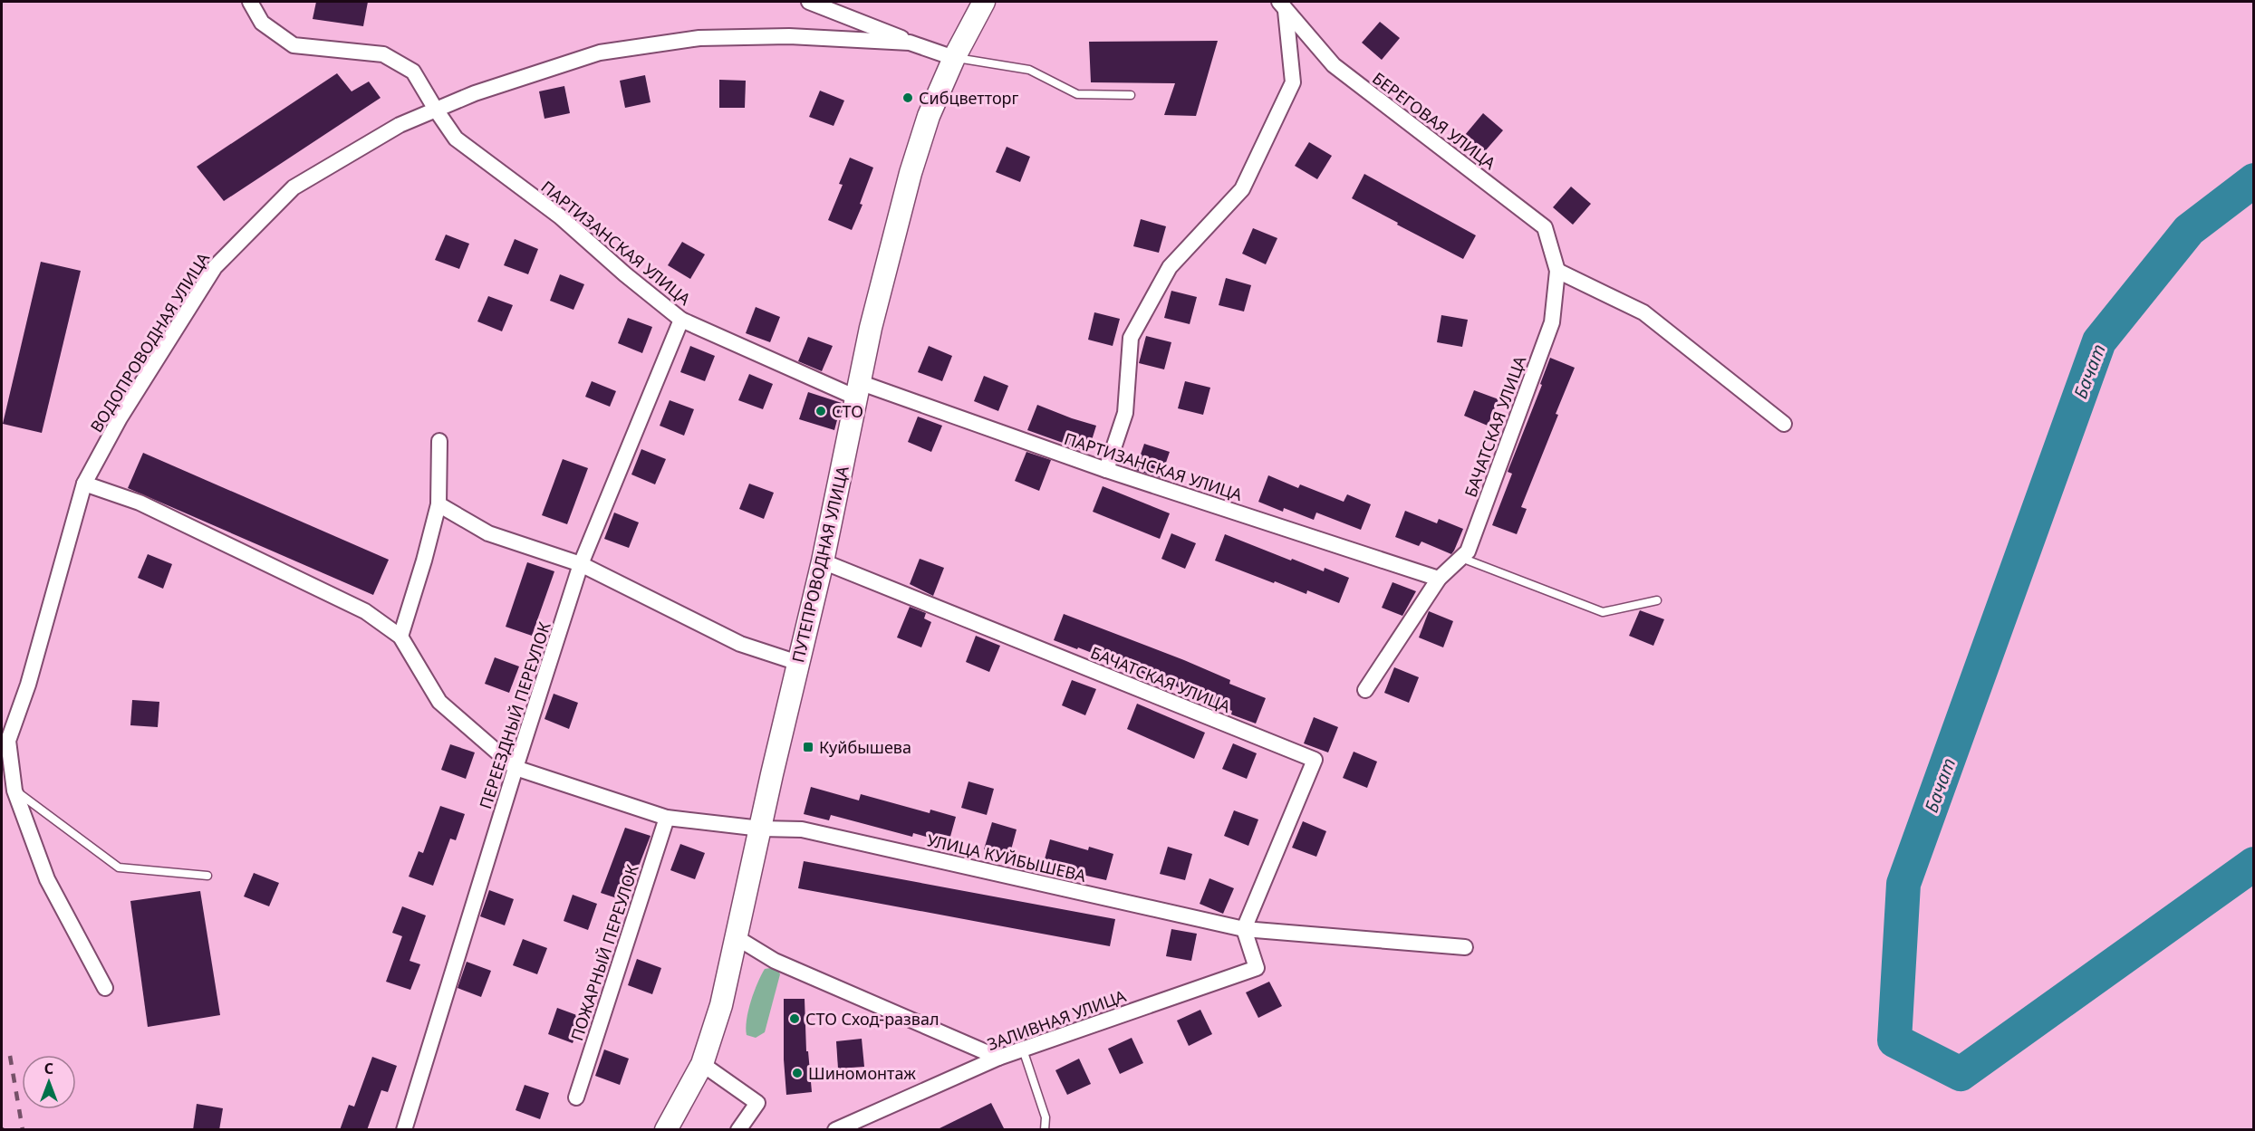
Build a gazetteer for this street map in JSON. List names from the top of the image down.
{
  "streets": {
    "main road": ["ПУТЕПРОВОДНАЯ УЛИЦА"],
    "street": [
      "БЕРЕГОВАЯ УЛИЦА",
      "ПАРТИЗАНСКАЯ УЛИЦА",
      "ВОДОПРОВОДНАЯ УЛИЦА",
      "БАЧАТСКАЯ УЛИЦА",
      "ПЕРЕЕЗДНЫЙ ПЕРЕУЛОК",
      "УЛИЦА КУЙБЫШЕВА",
      "ПОЖАРНЫЙ ПЕРЕУЛОК",
      "ЗАЛИВНАЯ УЛИЦА"
    ]
  },
  "crossings": [
    ["БЕРЕГОВАЯ УЛИЦА", "БАЧАТСКАЯ УЛИЦА"],
    ["ПАРТИЗАНСКАЯ УЛИЦА", "ВОДОПРОВОДНАЯ УЛИЦА"],
    ["ПАРТИЗАНСКАЯ УЛИЦА", "БАЧАТСКАЯ УЛИЦА"],
    ["ПАРТИЗАНСКАЯ УЛИЦА", "ПУТЕПРОВОДНАЯ УЛИЦА"],
    ["ПАРТИЗАНСКАЯ УЛИЦА", "ПЕРЕЕЗДНЫЙ ПЕРЕУЛОК"],
    ["ВОДОПРОВОДНАЯ УЛИЦА", "ПУТЕПРОВОДНАЯ УЛИЦА"],
    ["БАЧАТСКАЯ УЛИЦА", "ПУТЕПРОВОДНАЯ УЛИЦА"],
    ["БАЧАТСКАЯ УЛИЦА", "УЛИЦА КУЙБЫШЕВА"],
    ["БАЧАТСКАЯ УЛИЦА", "ЗАЛИВНАЯ УЛИЦА"],
    ["ПУТЕПРОВОДНАЯ УЛИЦА", "УЛИЦА КУЙБЫШЕВА"],
    ["ПЕРЕЕЗДНЫЙ ПЕРЕУЛОК", "УЛИЦА КУЙБЫШЕВА"],
    ["УЛИЦА КУЙБЫШЕВА", "ПОЖАРНЫЙ ПЕРЕУЛОК"],
    ["УЛИЦА КУЙБЫШЕВА", "ЗАЛИВНАЯ УЛИЦА"]
  ],
  "water": ["Бачат"],
  "places": {
    "other": [
      "Сибцветторг",
      "СТО",
      "СТО Сход-развал",
      "Шиномонтаж"
    ],
    "transit": ["Куйбышева"]
  },
  "north": "top"
}
